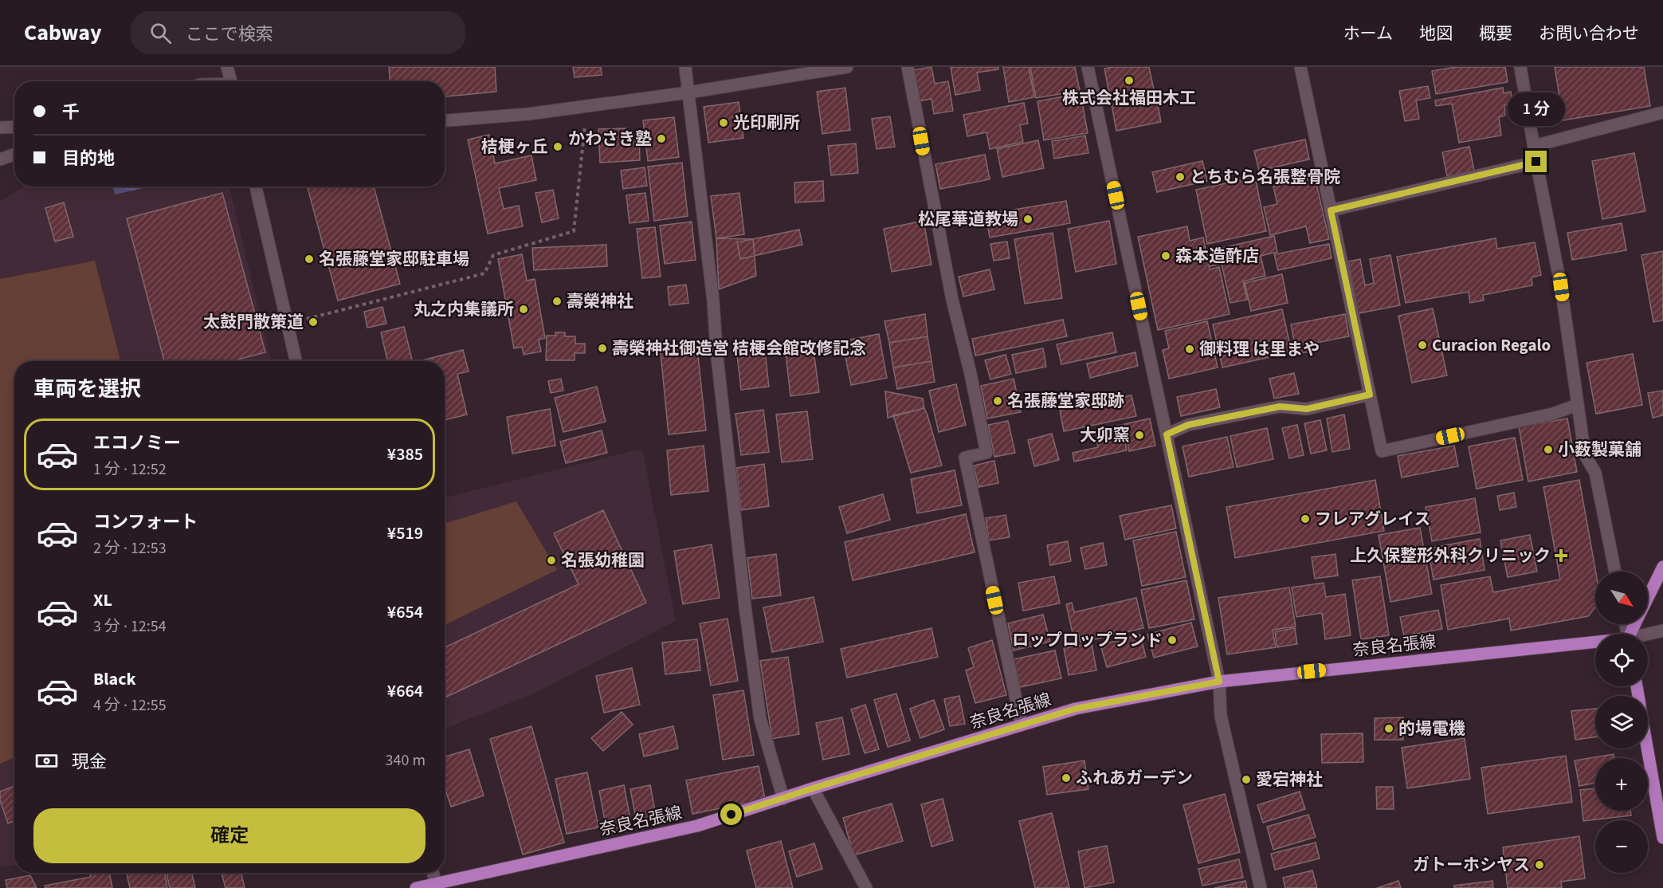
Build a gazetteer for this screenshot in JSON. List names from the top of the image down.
{
  "streets": {
    "main road": ["奈良名張線"]
  },
  "places": {
    "other": [
      "株式会社福田木工",
      "光印刷所",
      "かわさき塾",
      "桔梗ヶ丘",
      "とちむら名張整骨院",
      "松尾華道教場",
      "森本造酢店",
      "名張藤堂家邸駐車場",
      "壽榮神社",
      "丸之内集議所",
      "太鼓門散策道",
      "Curacion Regalo",
      "壽榮神社御造営 桔梗会館改修記念",
      "御料理 は里まや",
      "名張藤堂家邸跡",
      "大卯窯",
      "小薮製菓舗",
      "フレアグレイス",
      "名張幼稚園",
      "ロップロップランド",
      "的場電機",
      "ふれあガーデン",
      "愛宕神社",
      "ガトーホシヤス"
    ],
    "health": ["上久保整形外科クリニック"]
  },
  "north": "bottom right",
  "page": {
    "header": "Cabway",
    "search": "ここで検索",
    "nav": [
      "ホーム",
      "地図",
      "概要",
      "お問い合わせ"
    ],
    "banner": ["千", "目的地"],
    "bubble": "1 分",
    "heading": "車両を選択",
    "list": [
      {
        "name": "エコノミー",
        "note": "1 分 · 12:52",
        "value": "¥385"
      },
      {
        "name": "コンフォート",
        "note": "2 分 · 12:53",
        "value": "¥519"
      },
      {
        "name": "XL",
        "note": "3 分 · 12:54",
        "value": "¥654"
      },
      {
        "name": "Black",
        "note": "4 分 · 12:55",
        "value": "¥664"
      }
    ],
    "map_buttons": ["+", "−"],
    "pay": ["現金", "340 m"],
    "buttons": "確定"
  }
}
